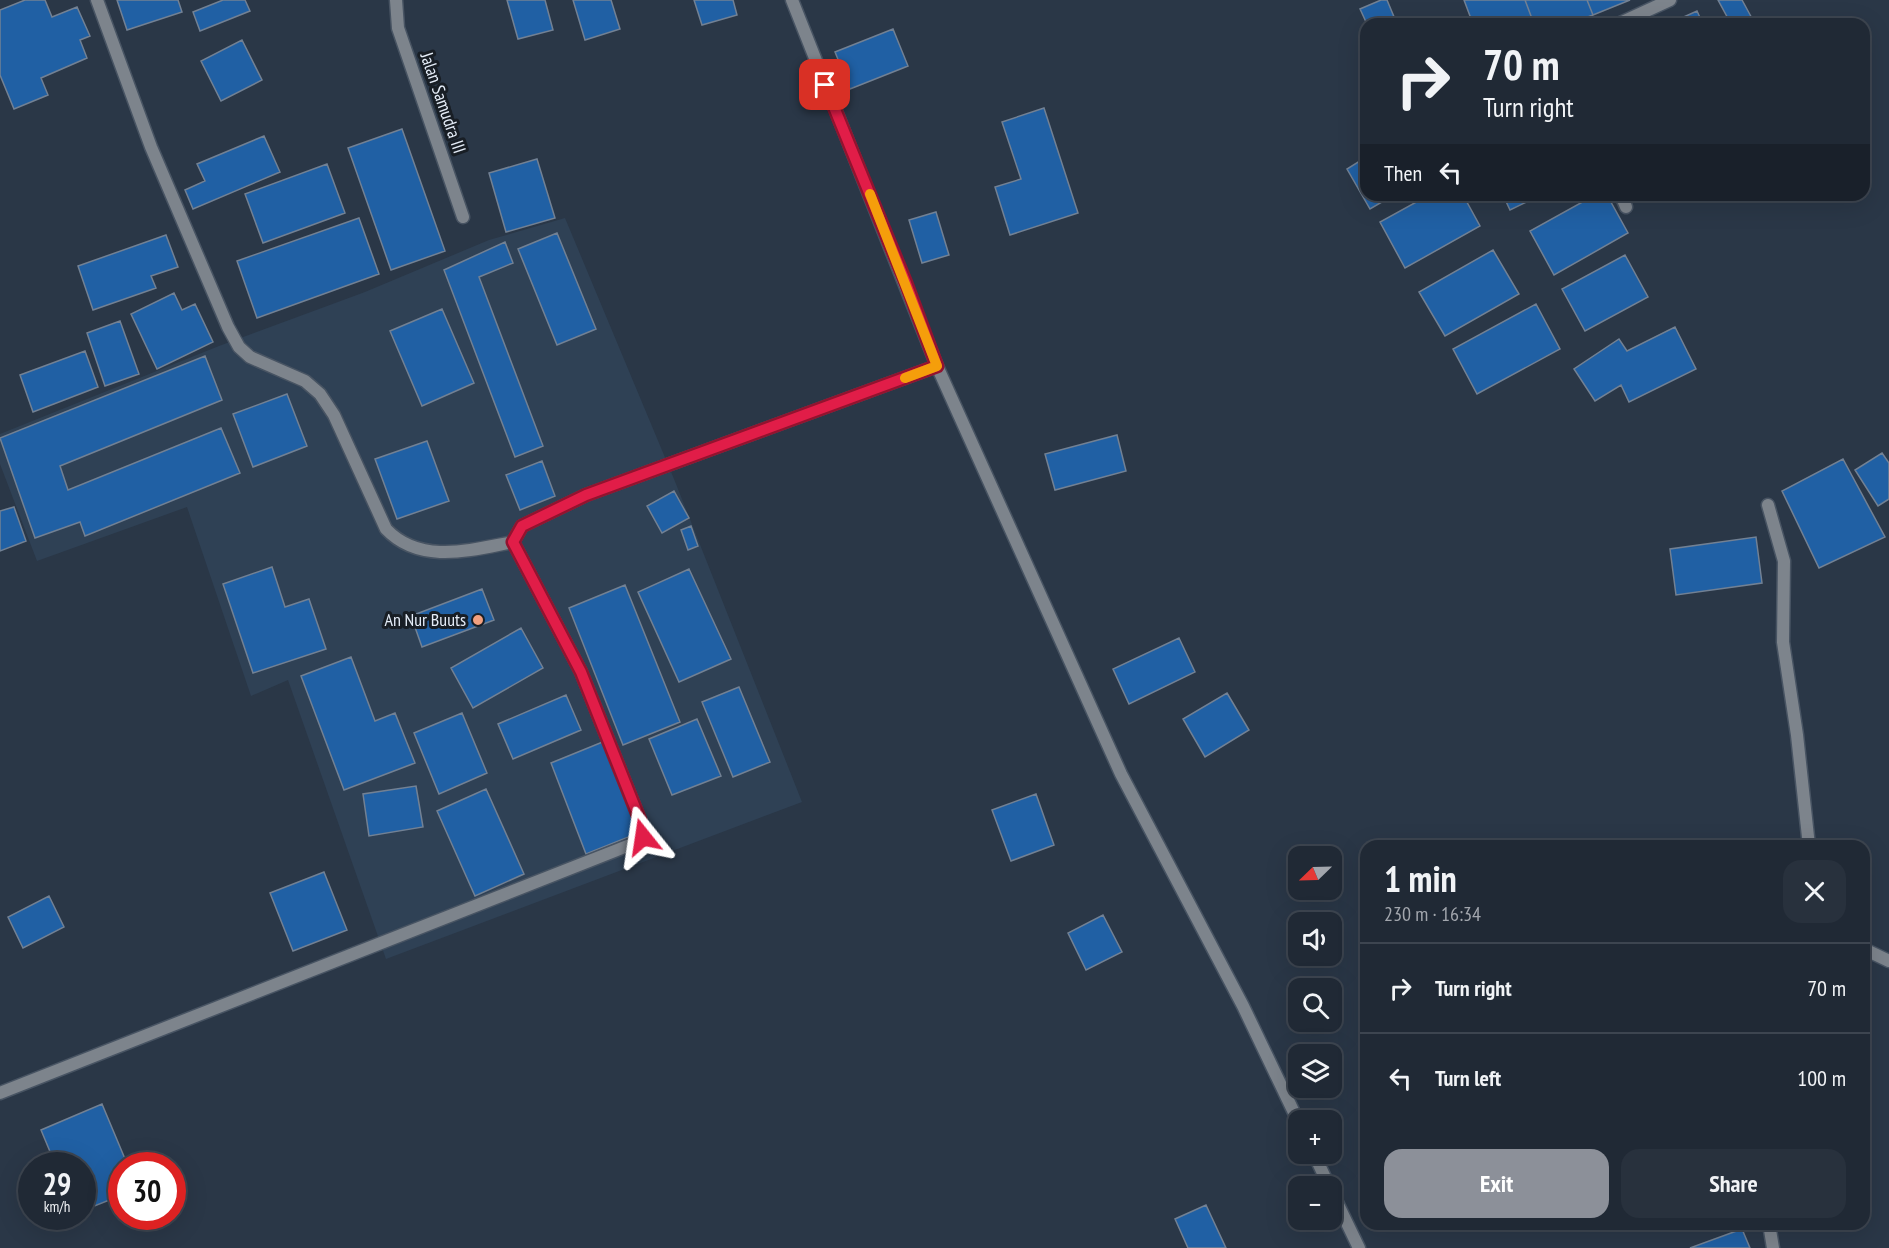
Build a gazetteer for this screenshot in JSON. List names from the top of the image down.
{
  "streets": {
    "street": ["Jalan Samudra III"]
  },
  "places": ["An Nur Buuts"],
  "north": "bottom left",
  "page": {
    "turn": ["70 m", "Turn right"],
    "then": "Then",
    "heading": ["1 min", "230 m · 16:34"],
    "map_buttons": ["+", "−"],
    "list": [
      {
        "name": "Turn right",
        "value": "70 m"
      },
      {
        "name": "Turn left",
        "value": "100 m"
      }
    ],
    "buttons": ["Exit", "Share"],
    "speed": "29 km/h",
    "limit": "30"
  }
}
